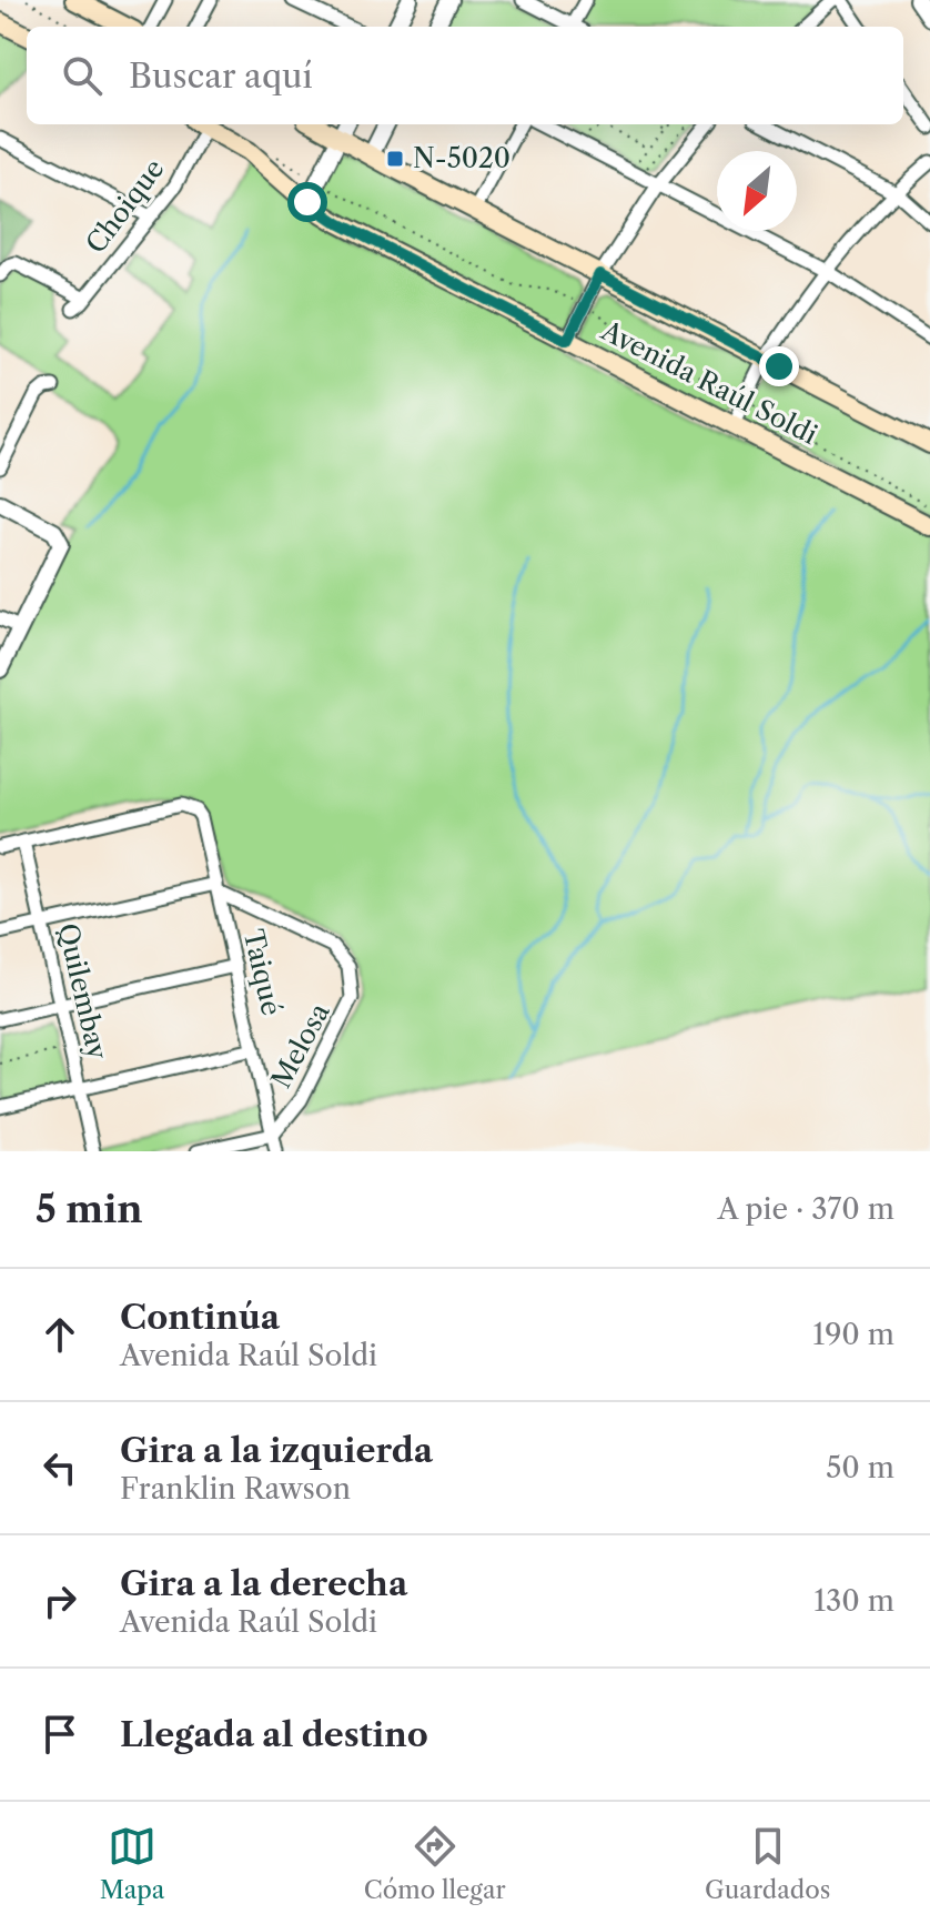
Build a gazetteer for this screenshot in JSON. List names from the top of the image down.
{
  "streets": {
    "main road": ["Avenida Raúl Soldi"],
    "street": [
      "Choique",
      "Taiqué",
      "Quilembay",
      "Melosa"
    ]
  },
  "crossings": [
    ["Taiqué", "Quilembay"],
    ["Taiqué", "Melosa"]
  ],
  "places": {
    "transit": ["N-5020"]
  },
  "north": "bottom left",
  "page": {
    "search": "Buscar aquí",
    "heading": ["5 min", "A pie · 370 m"],
    "list": [
      ["Continúa", "Avenida Raúl Soldi", "190 m"],
      ["Gira a la izquierda", "Franklin Rawson", "50 m"],
      ["Gira a la derecha", "Avenida Raúl Soldi", "130 m"],
      "Llegada al destino"
    ],
    "nav": ["Mapa", "Cómo llegar", "Guardados"]
  }
}
